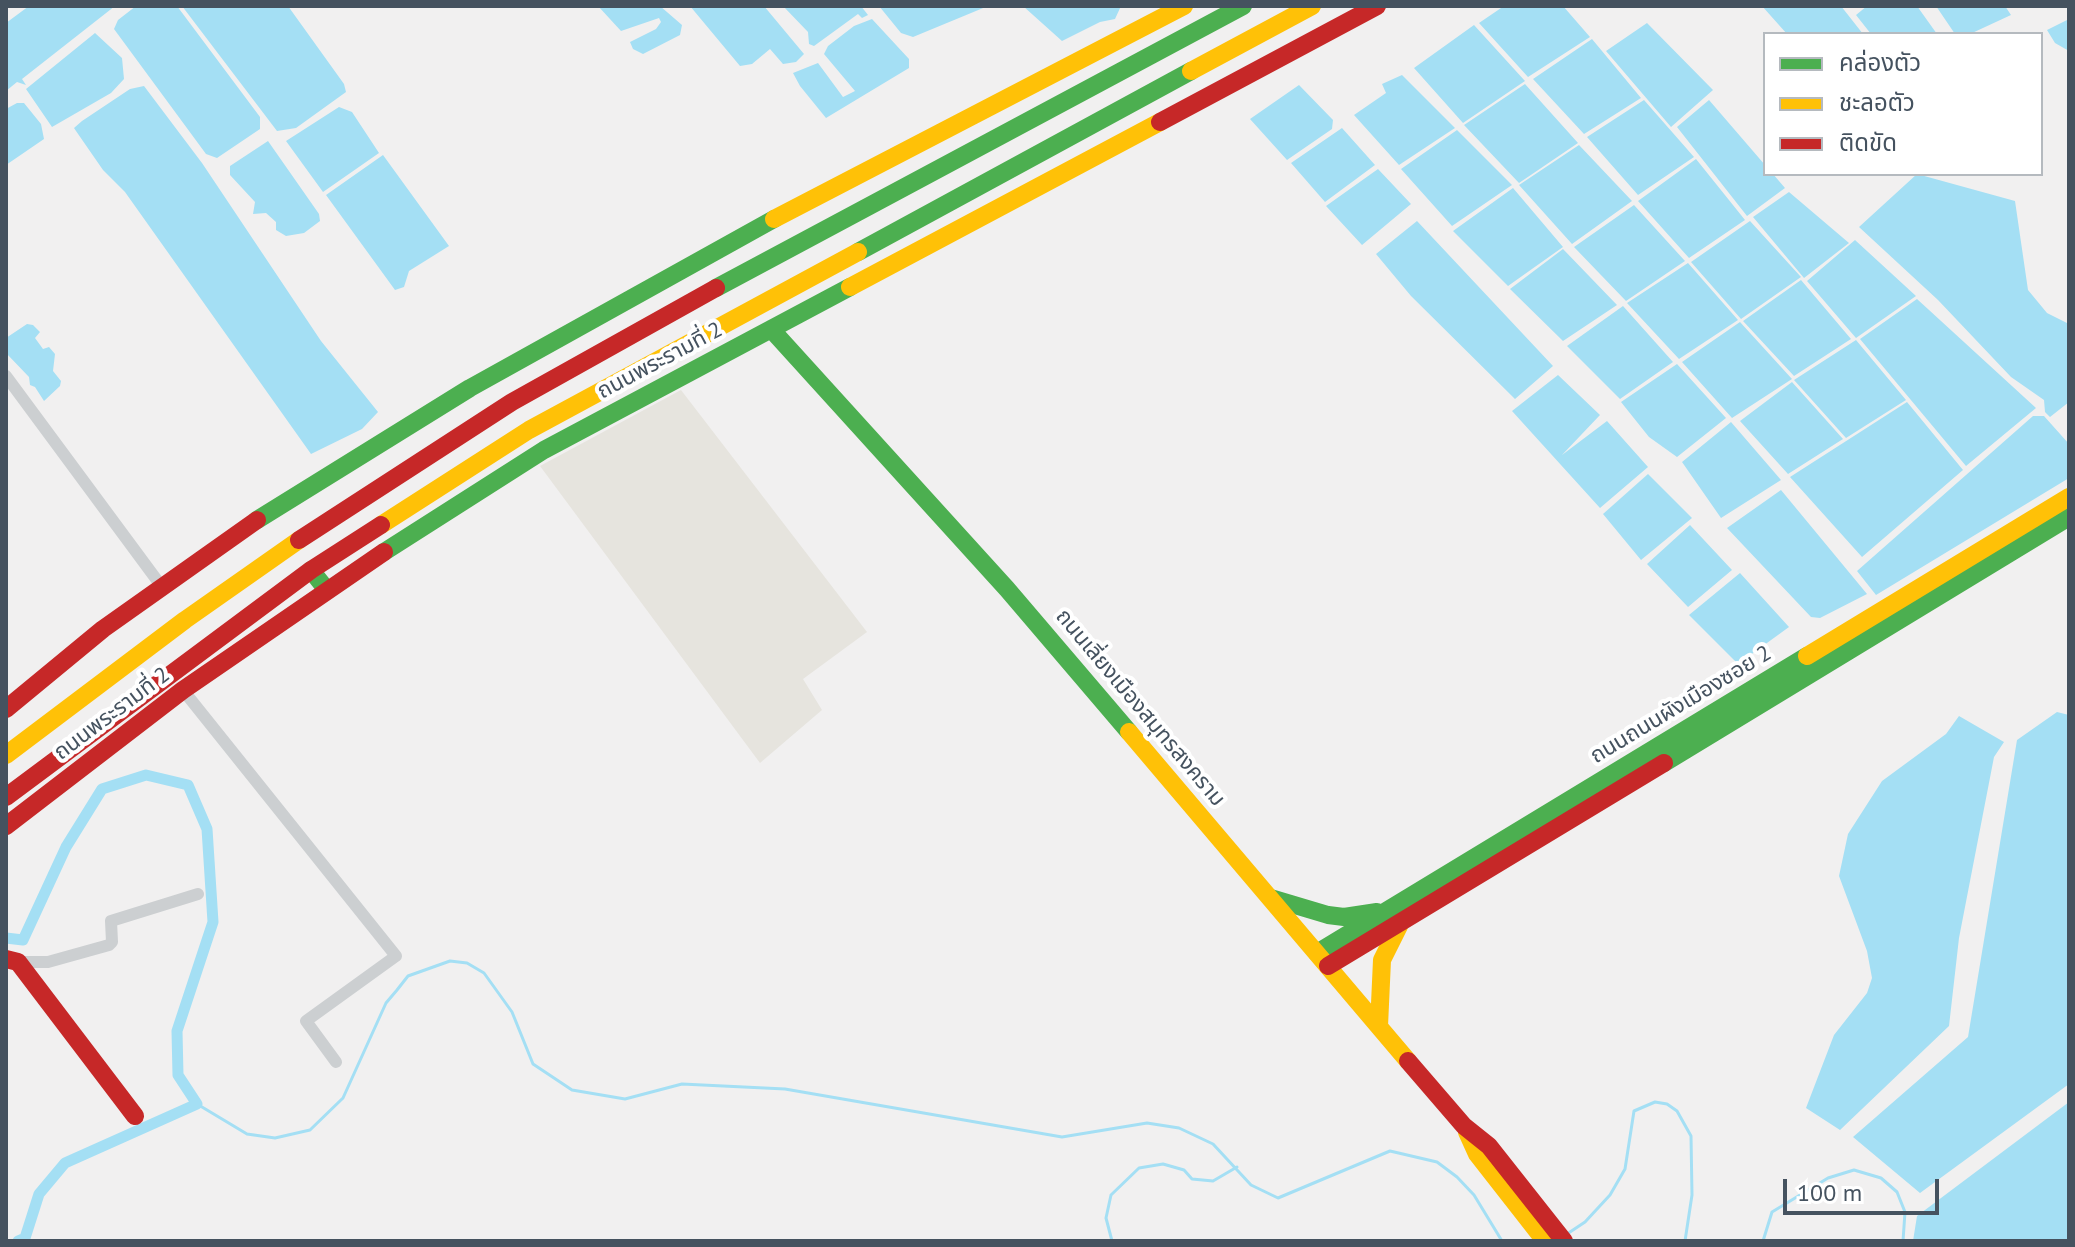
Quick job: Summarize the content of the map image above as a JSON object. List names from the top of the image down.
{
  "streets": {
    "main road": ["ถนนพระรามที่ 2", "ถนนถนนผังเมืองซอย 2", "ถนนเลี่ยงเมืองสมุทรสงคราม"]
  },
  "crossings": [
    ["ถนนพระรามที่ 2", "ถนนเลี่ยงเมืองสมุทรสงคราม"],
    ["ถนนถนนผังเมืองซอย 2", "ถนนเลี่ยงเมืองสมุทรสงคราม"]
  ],
  "legend": ["คล่องตัว", "ชะลอตัว", "ติดขัด"],
  "scale_bar": "100 m"
}
